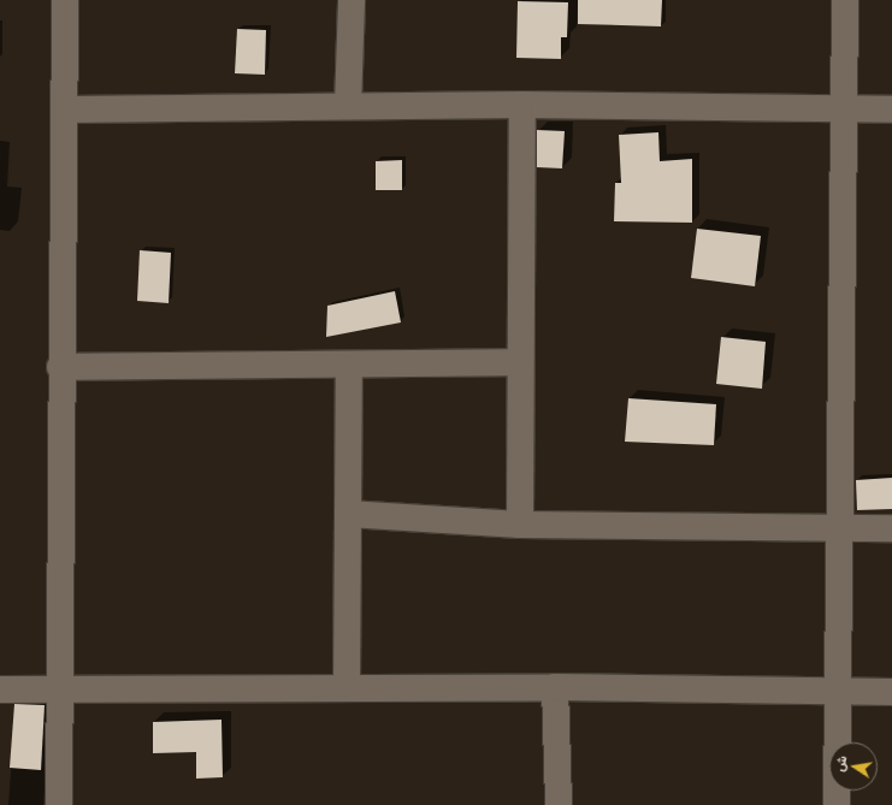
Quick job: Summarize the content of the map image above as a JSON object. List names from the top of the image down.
{
  "north": "left"
}
